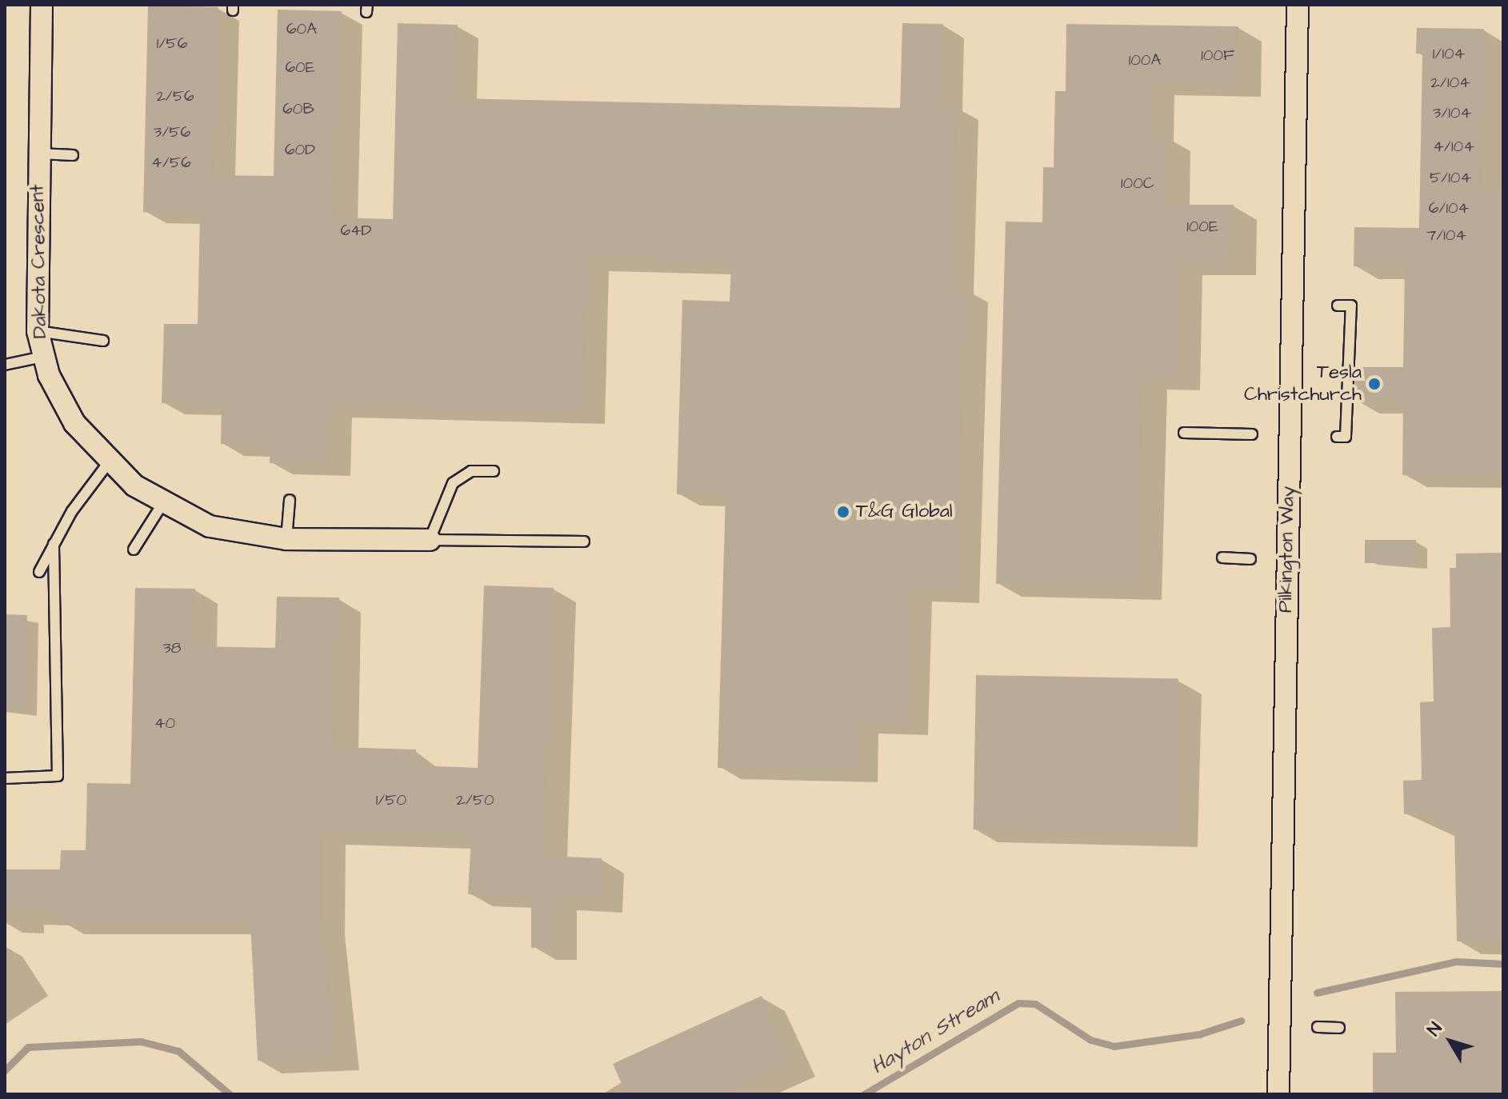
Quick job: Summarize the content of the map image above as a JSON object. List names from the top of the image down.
{
  "streets": {
    "street": ["Dakota Crescent", "Pilkington Way"]
  },
  "water": ["Hayton Stream"],
  "places": ["Tesla Christchurch", "T&G Global"],
  "house_numbers": [
    "60A",
    "1/56",
    "1/104",
    "100F",
    "100A",
    "60E",
    "2/104",
    "2/56",
    "60B",
    "3/104",
    "3/56",
    "4/104",
    "60D",
    "4/56",
    "5/104",
    "100C",
    "6/104",
    "100E",
    "64D",
    "7/104",
    "38",
    "40",
    "1/50",
    "2/50"
  ],
  "north": "top left"
}
